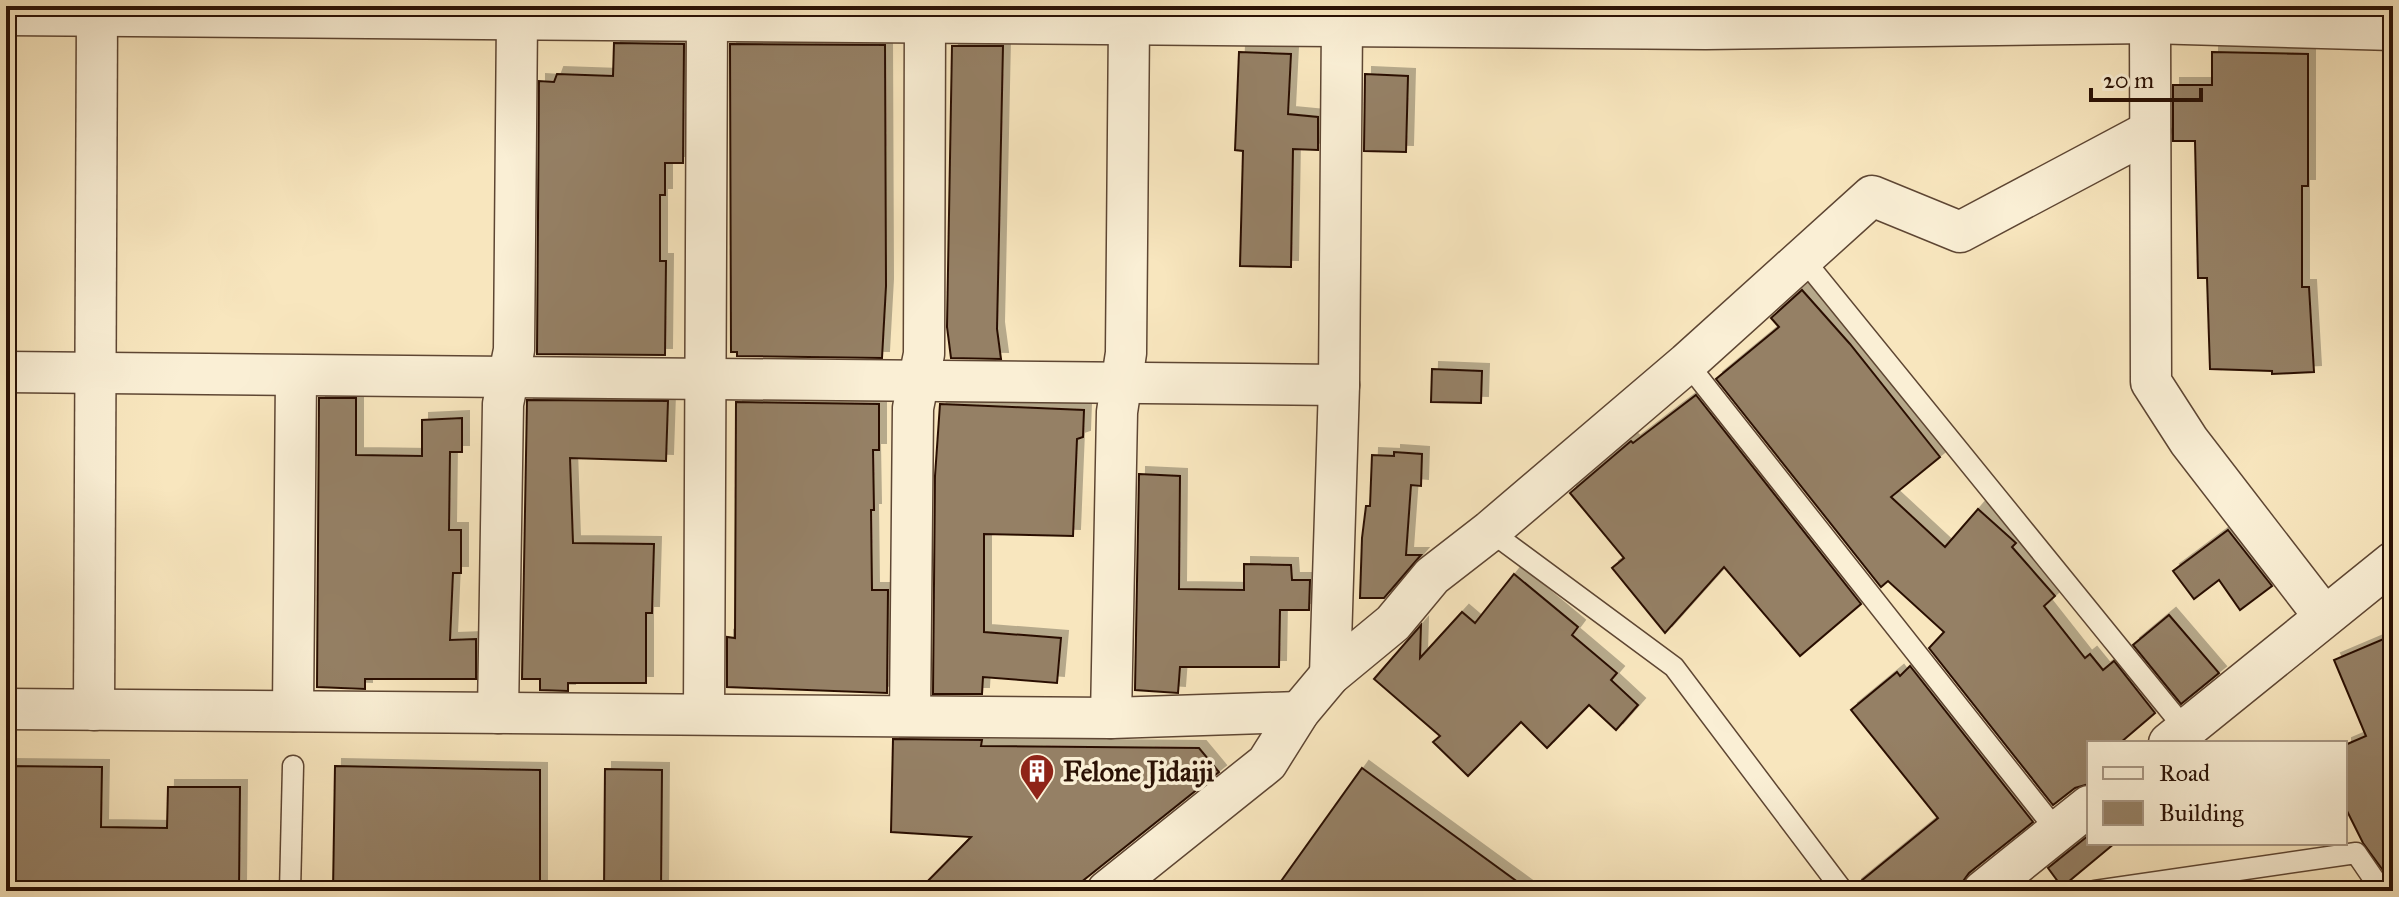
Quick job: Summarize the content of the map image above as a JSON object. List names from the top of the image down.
{
  "places": {
    "building": ["Felone Jidaiji"]
  },
  "legend": ["Road", "Building"],
  "scale_bar": "20 m"
}
